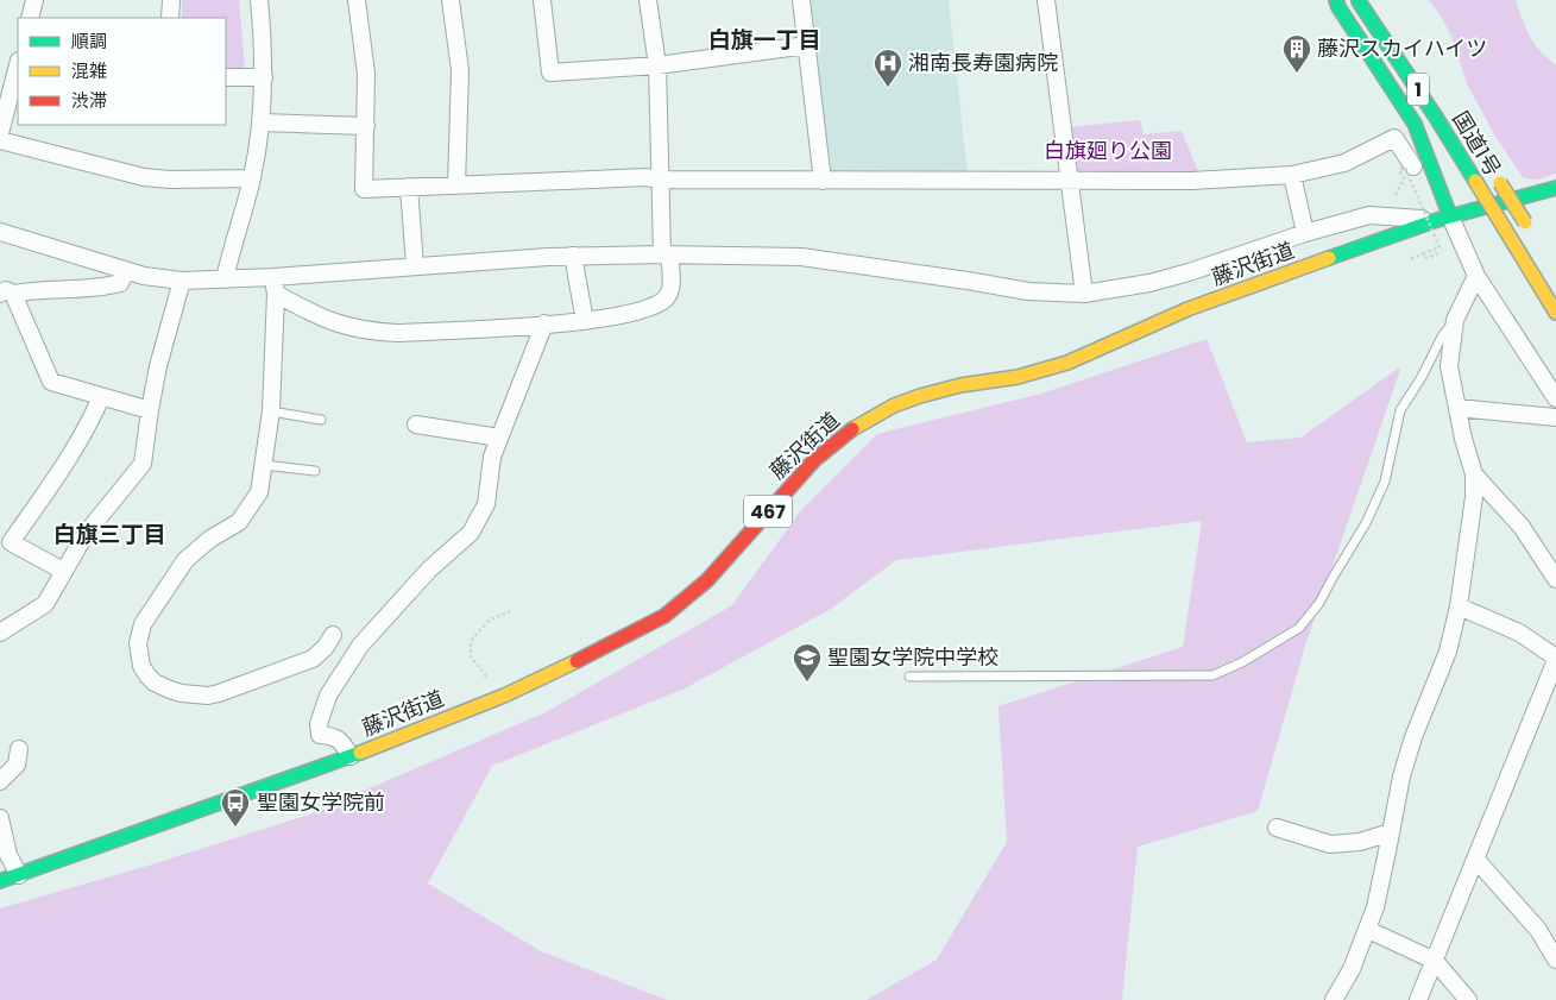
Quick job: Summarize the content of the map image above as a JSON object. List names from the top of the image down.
{
  "streets": {
    "highway": [
      "1",
      "国道1号",
      "藤沢街道",
      "467"
    ]
  },
  "districts": ["白旗一丁目", "白旗三丁目"],
  "parks": ["白旗廻り公園"],
  "places": {
    "building": ["藤沢スカイハイツ"],
    "hospital": ["湘南長寿園病院"],
    "school or university": ["聖園女学院中学校"],
    "bus stop": ["聖園女学院前"]
  },
  "legend": ["順調", "混雑", "渋滞"]
}
